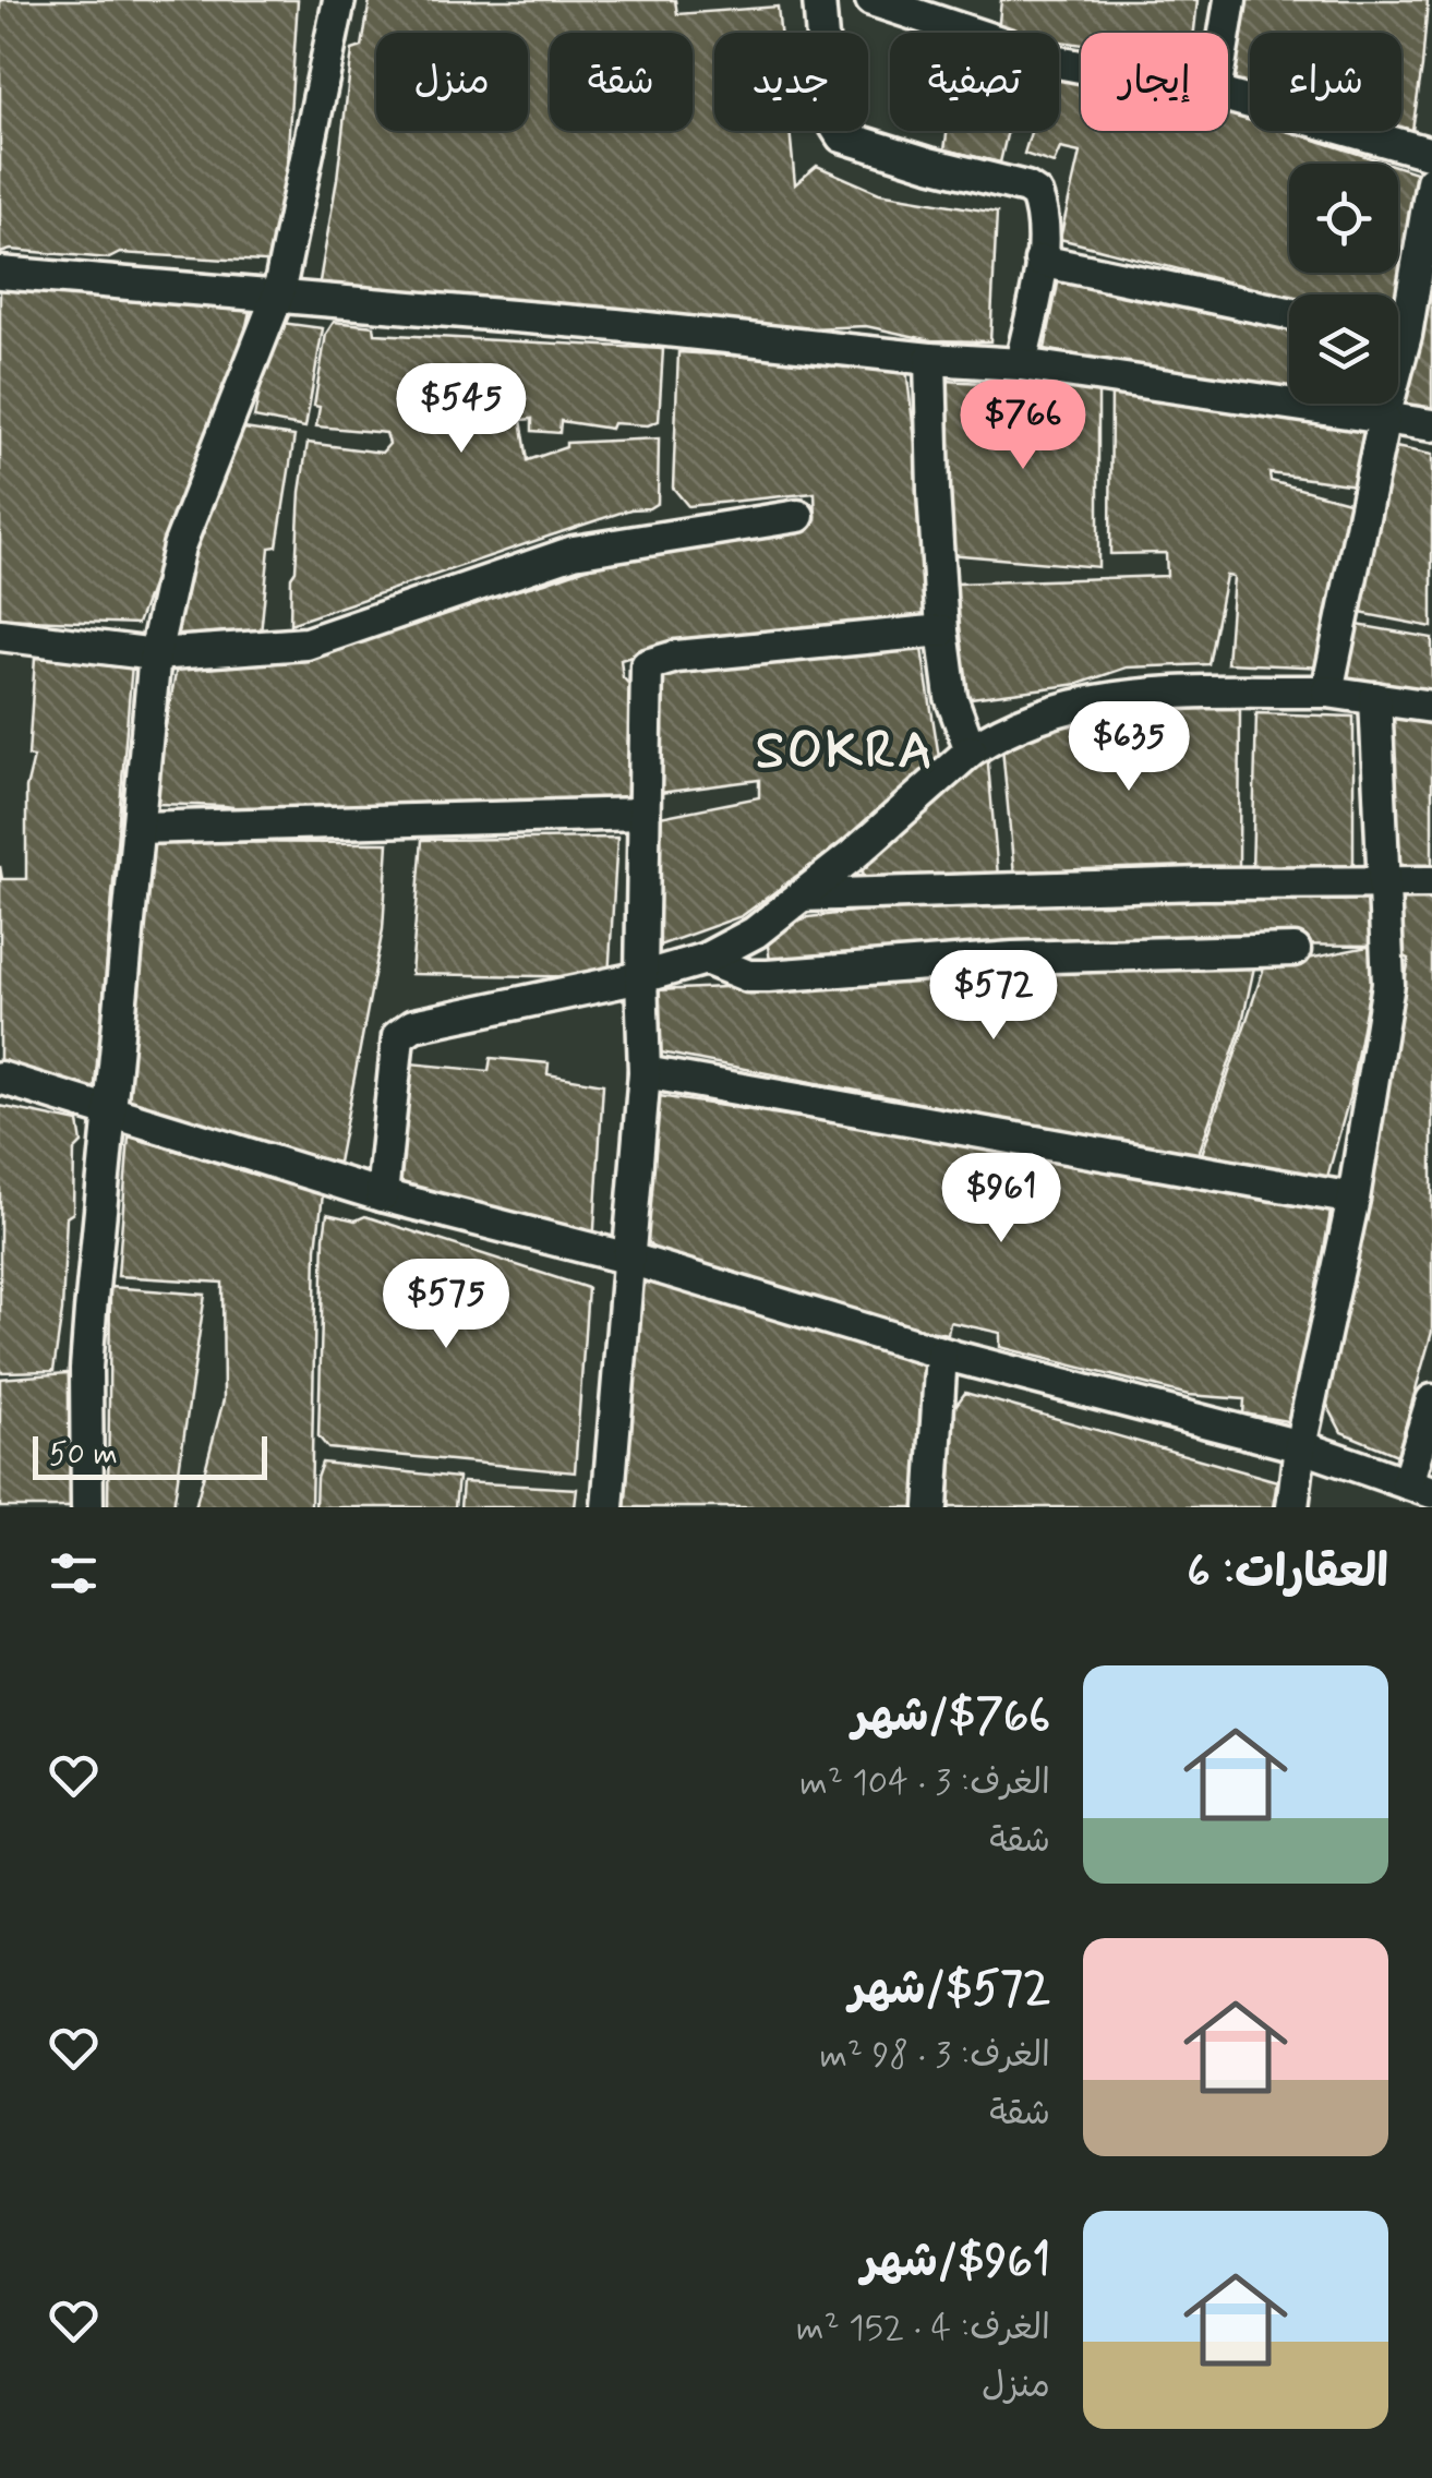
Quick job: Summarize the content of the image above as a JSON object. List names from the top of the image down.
{
  "districts": ["SOKRA"],
  "scale_bar": "50 m",
  "page": {
    "chip": [
      "شراء",
      "إيجار",
      "تصفية",
      "جديد",
      "شقة",
      "منزل"
    ],
    "price": [
      "$545",
      "$766",
      "$635",
      "$572",
      "$961",
      "$575"
    ],
    "scale": "50 m",
    "heading": "العقارات: 6",
    "list": [
      {
        "name": "$766/شهر",
        "note": "الغرف: 3 · 104 m² · شقة"
      },
      {
        "name": "$572/شهر",
        "note": "الغرف: 3 · 98 m² · شقة"
      },
      {
        "name": "$961/شهر",
        "note": "الغرف: 4 · 152 m² · منزل"
      }
    ]
  }
}
